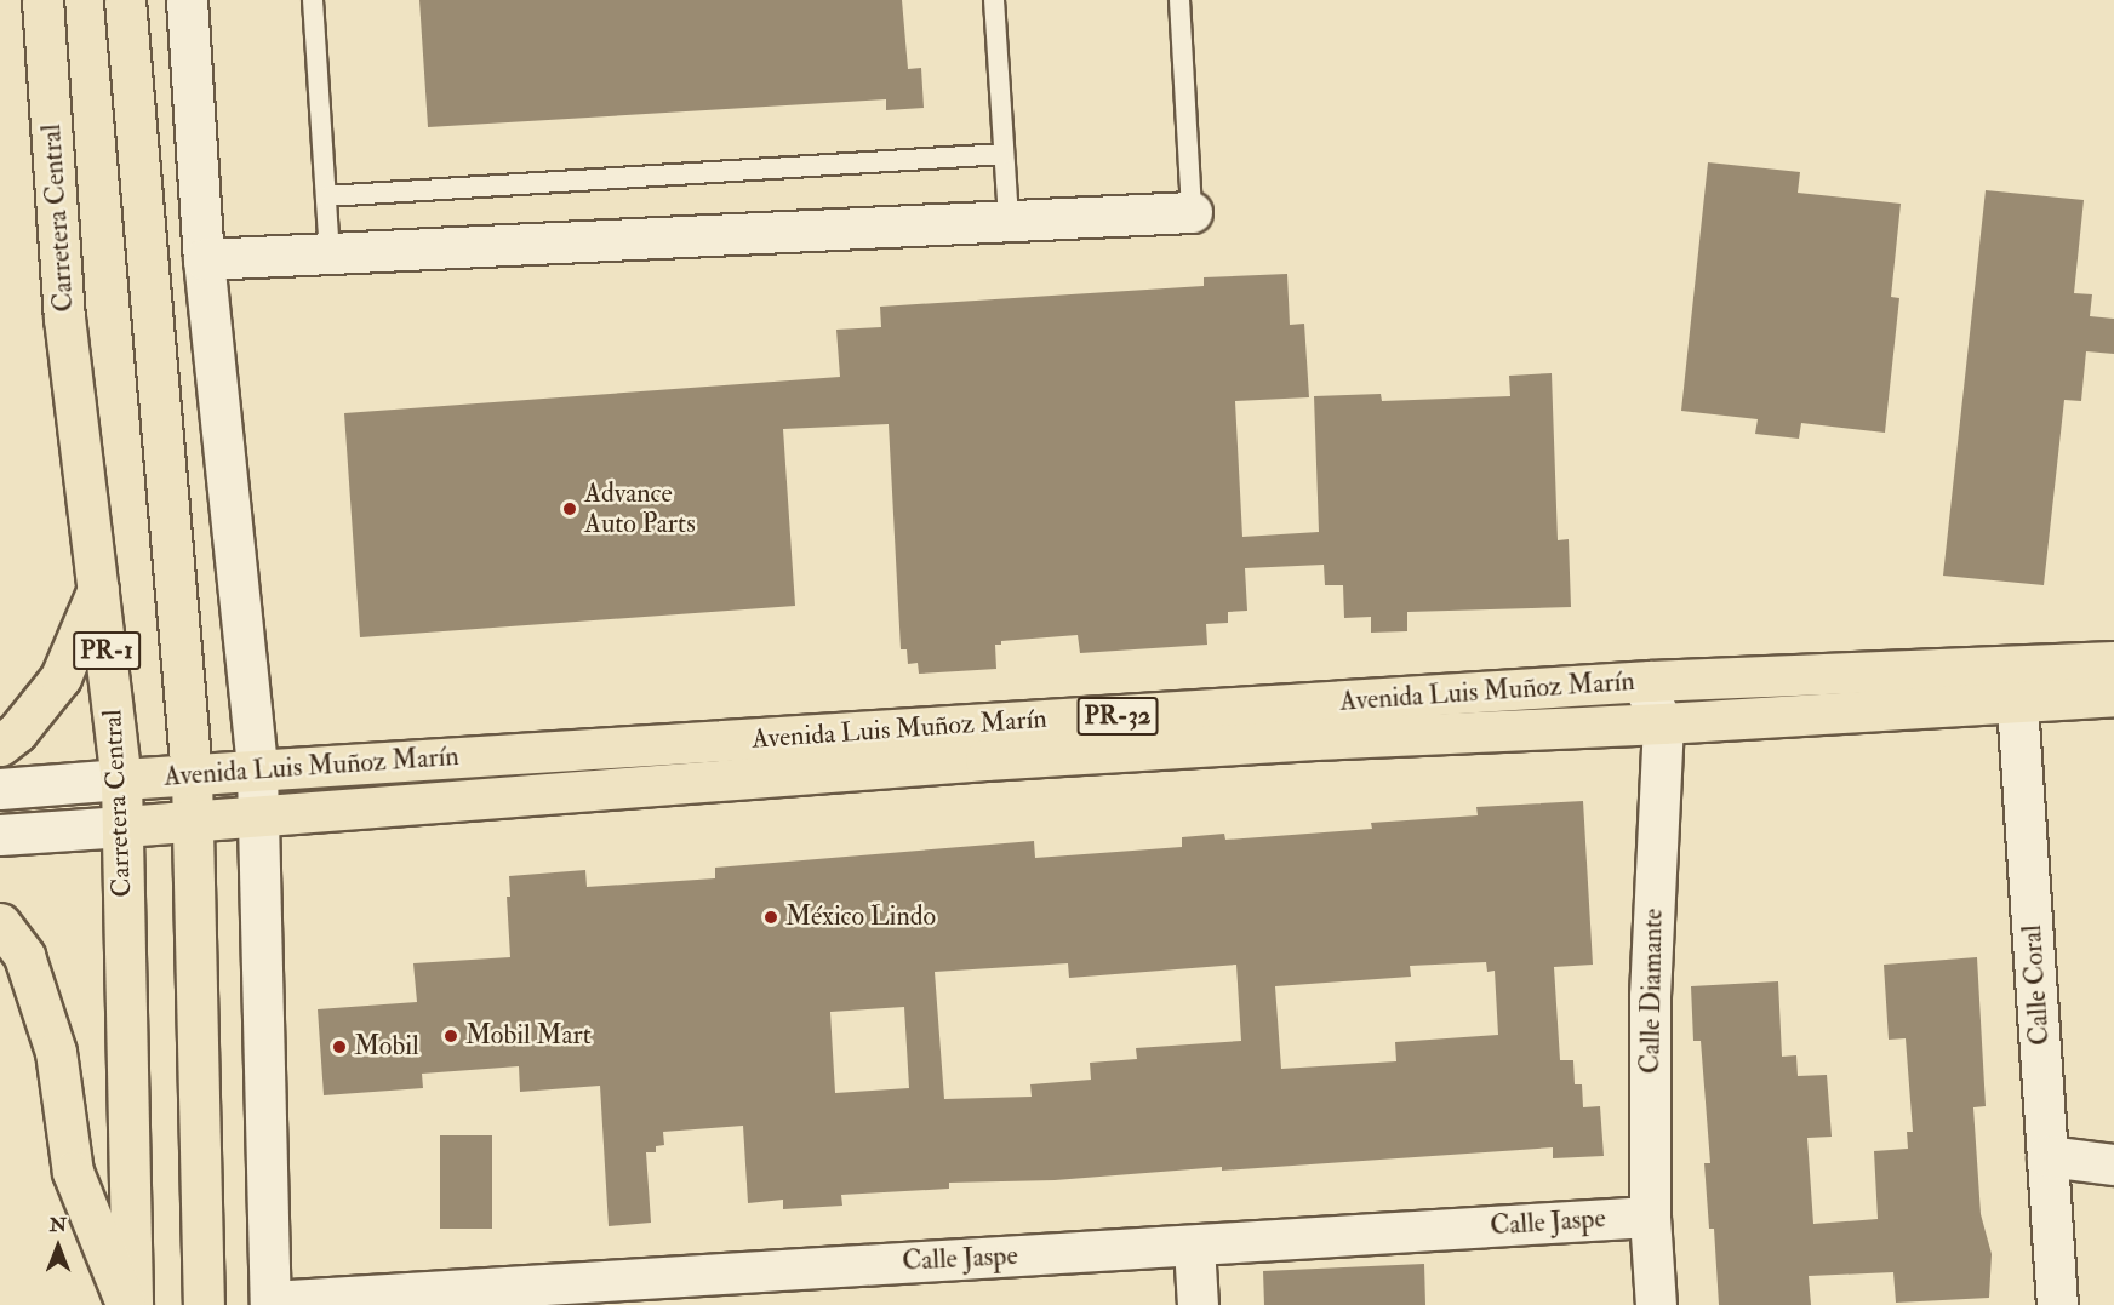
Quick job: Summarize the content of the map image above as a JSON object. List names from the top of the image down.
{
  "streets": {
    "main road": [
      "Carretera Central",
      "PR-1",
      "Avenida Luis Muñoz Marín",
      "PR-32"
    ],
    "street": ["Calle Coral", "Calle Diamante", "Calle Jaspe"]
  },
  "crossings": [
    ["Carretera Central", "Avenida Luis Muñoz Marín"],
    ["PR-1", "Avenida Luis Muñoz Marín"],
    ["Avenida Luis Muñoz Marín", "Calle Coral"],
    ["Avenida Luis Muñoz Marín", "Calle Diamante"],
    ["Calle Diamante", "Calle Jaspe"]
  ],
  "places": [
    "Advance Auto Parts",
    "México Lindo",
    "Mobil Mart",
    "Mobil"
  ],
  "north": "top"
}
